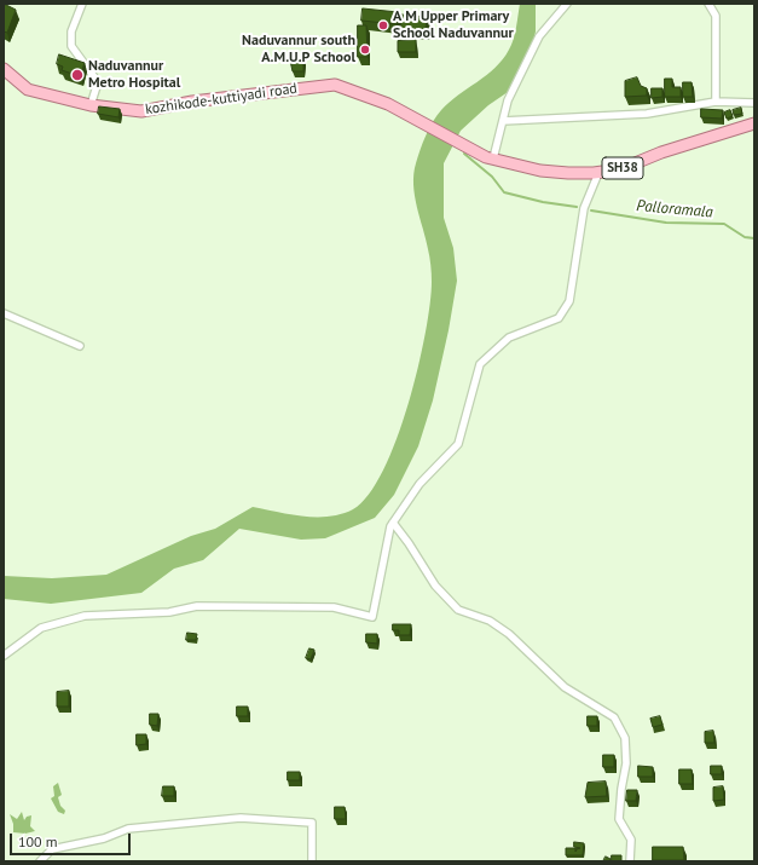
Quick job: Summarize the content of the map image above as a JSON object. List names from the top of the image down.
{
  "streets": {
    "main road": ["kozhikode-kuttiyadi road", "SH38"]
  },
  "crossings": [
    ["kozhikode-kuttiyadi road", "SH38"]
  ],
  "water": ["Palloramala"],
  "places": ["A M Upper Primary School Naduvannur", "Naduvannur south A.M.U.P School", "Naduvannur Metro Hospital"],
  "scale_bar": "100 m"
}
